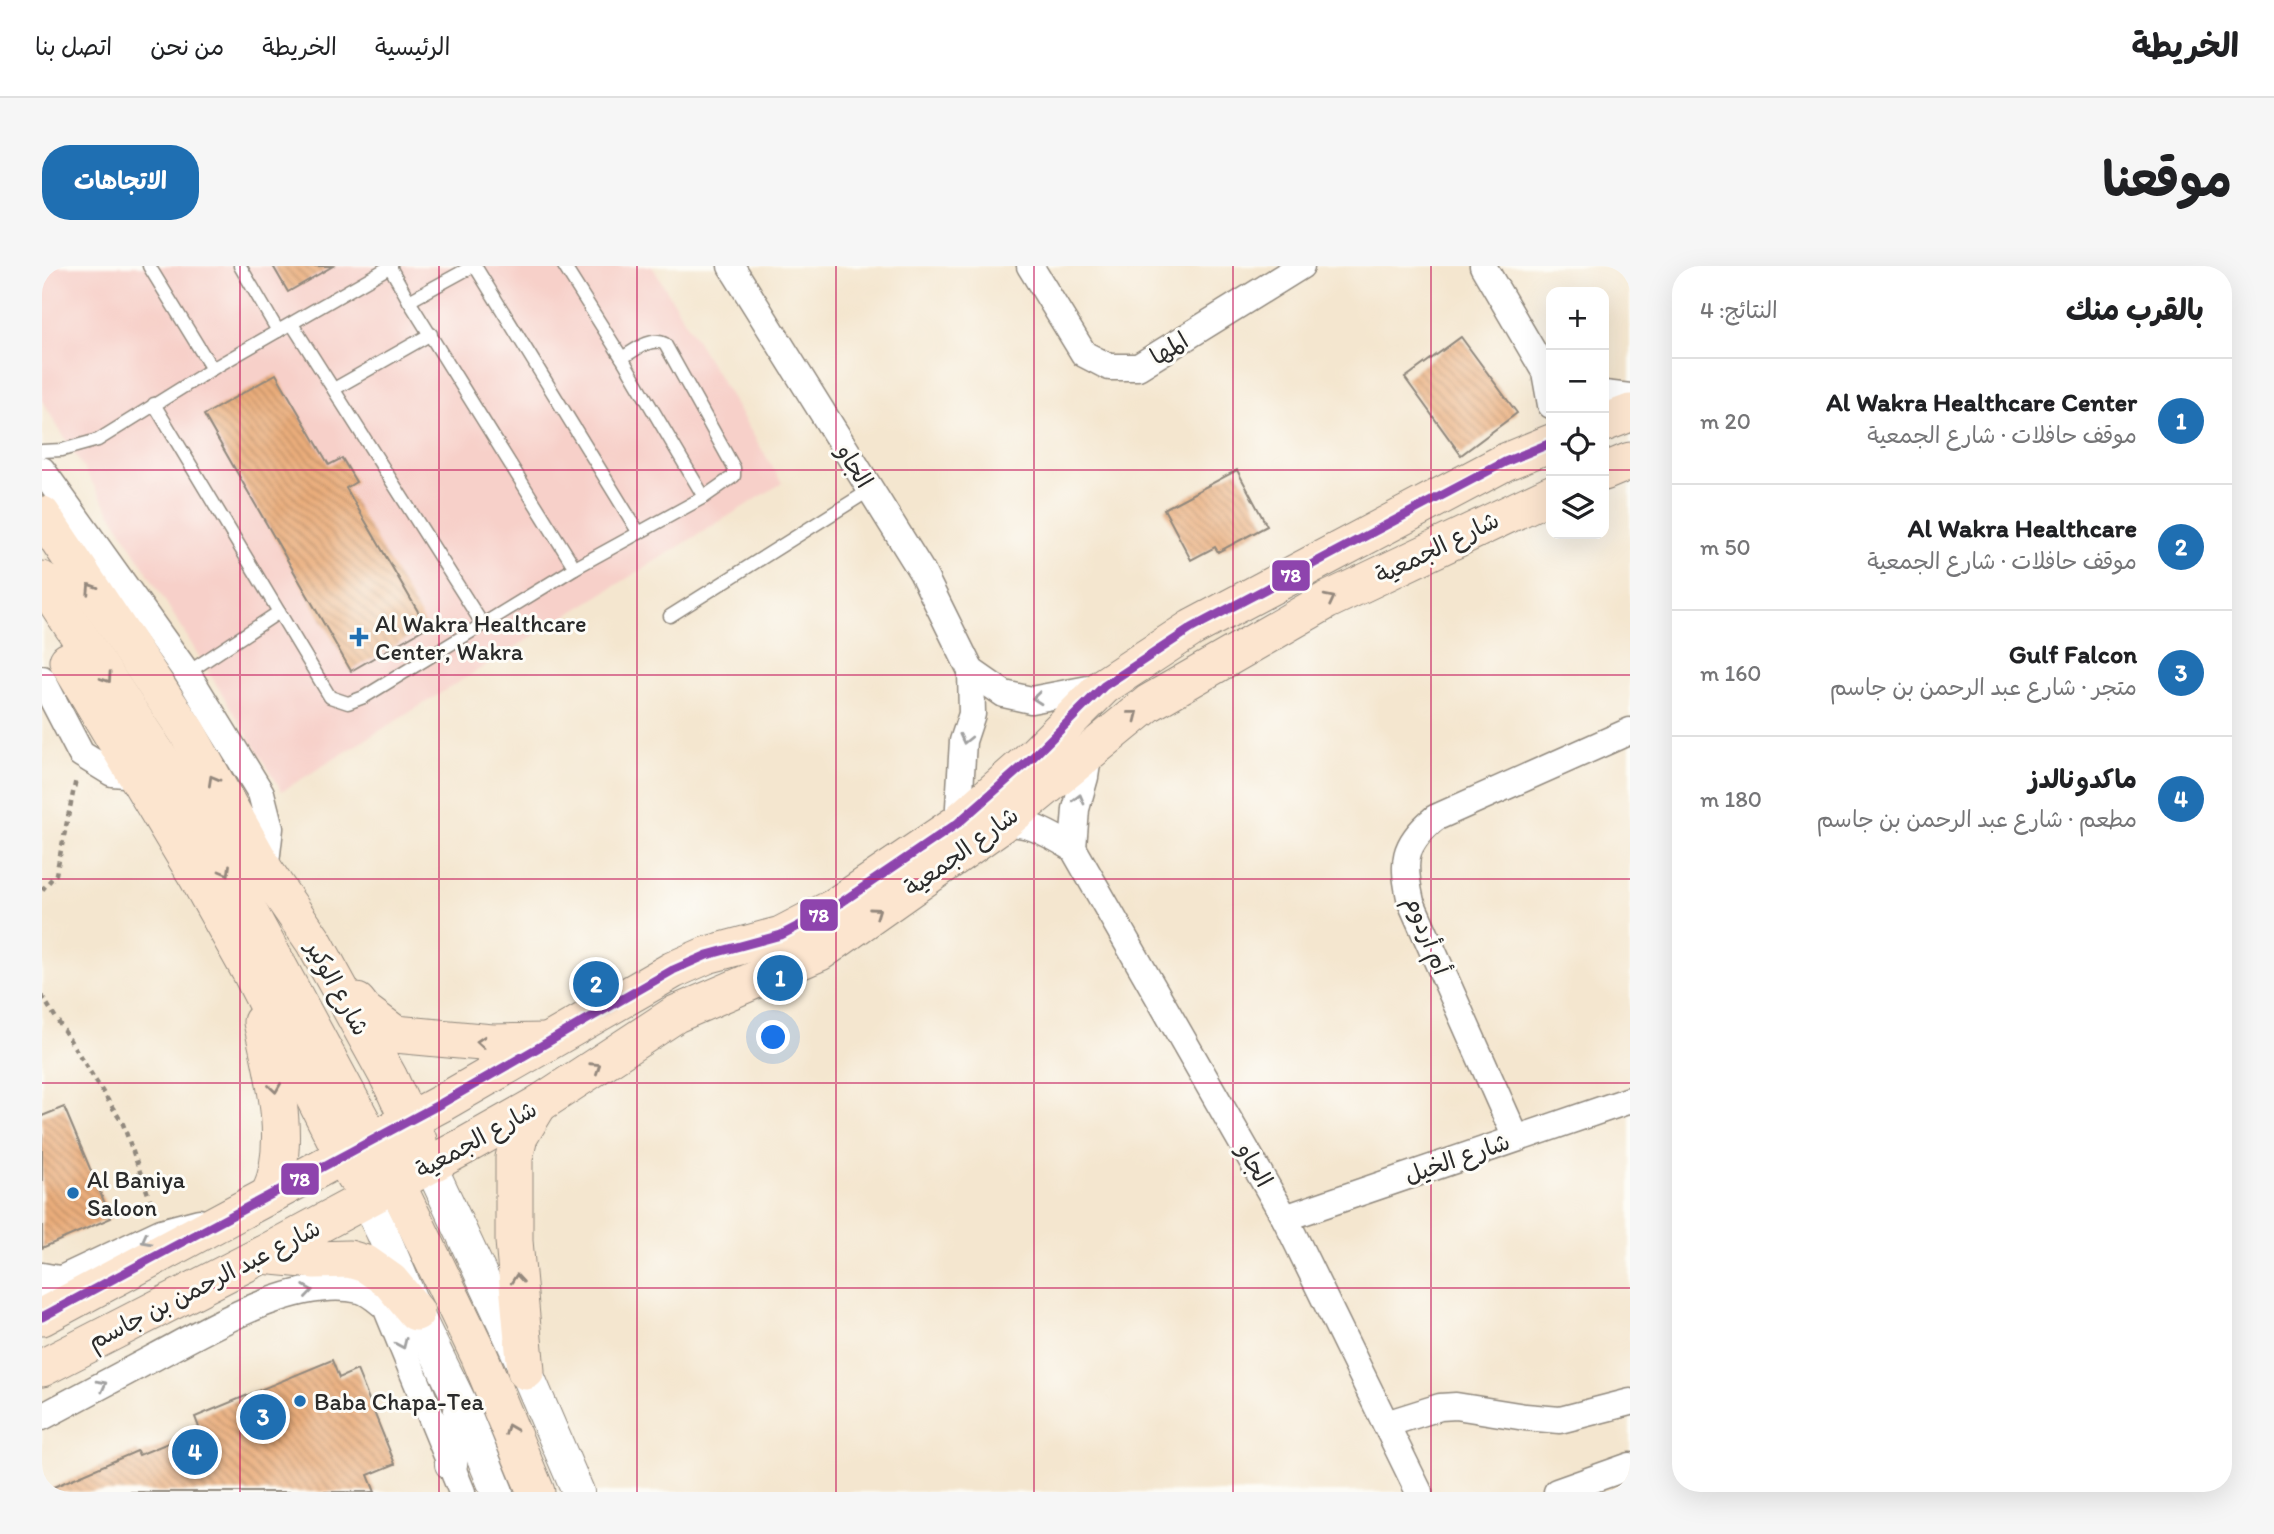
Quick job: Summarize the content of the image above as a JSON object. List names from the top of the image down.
{
  "streets": {
    "main road": ["شارع الجمعية", "شارع الوكير", "شارع عبد الرحمن بن جاسم"],
    "street": [
      "المها",
      "الجاو",
      "أم أردوم",
      "شارع الخيل"
    ]
  },
  "crossings": [
    ["الجاو", "شارع الجمعية"],
    ["الجاو", "شارع الخيل"],
    ["شارع الجمعية", "شارع الوكير"],
    ["شارع الجمعية", "شارع عبد الرحمن بن جاسم"],
    ["أم أردوم", "شارع الخيل"],
    ["شارع الوكير", "شارع عبد الرحمن بن جاسم"]
  ],
  "places": {
    "health": ["Al Wakra Healthcare Center, Wakra"],
    "other": ["Al Baniya Saloon", "Baba Chapa-Tea"]
  },
  "lines": ["transit line 78"],
  "page": {
    "header": "الخريطة",
    "nav": [
      "الرئيسية",
      "الخريطة",
      "من نحن",
      "اتصل بنا"
    ],
    "title": "موقعنا",
    "buttons": "الاتجاهات",
    "heading": ["بالقرب منك", "النتائج: 4"],
    "map_buttons": ["+", "−"],
    "list": [
      {
        "mark": "1",
        "name": "Al Wakra Healthcare Center",
        "note": "موقف حافلات · شارع الجمعية",
        "value": "20 m"
      },
      {
        "mark": "2",
        "name": "Al Wakra Healthcare",
        "note": "موقف حافلات · شارع الجمعية",
        "value": "50 m"
      },
      {
        "mark": "3",
        "name": "Gulf Falcon",
        "note": "متجر · شارع عبد الرحمن بن جاسم",
        "value": "160 m"
      },
      {
        "mark": "4",
        "name": "ماكدونالدز",
        "note": "مطعم · شارع عبد الرحمن بن جاسم",
        "value": "180 m"
      }
    ],
    "pins": [
      "1",
      "2",
      "3",
      "4"
    ]
  }
}
